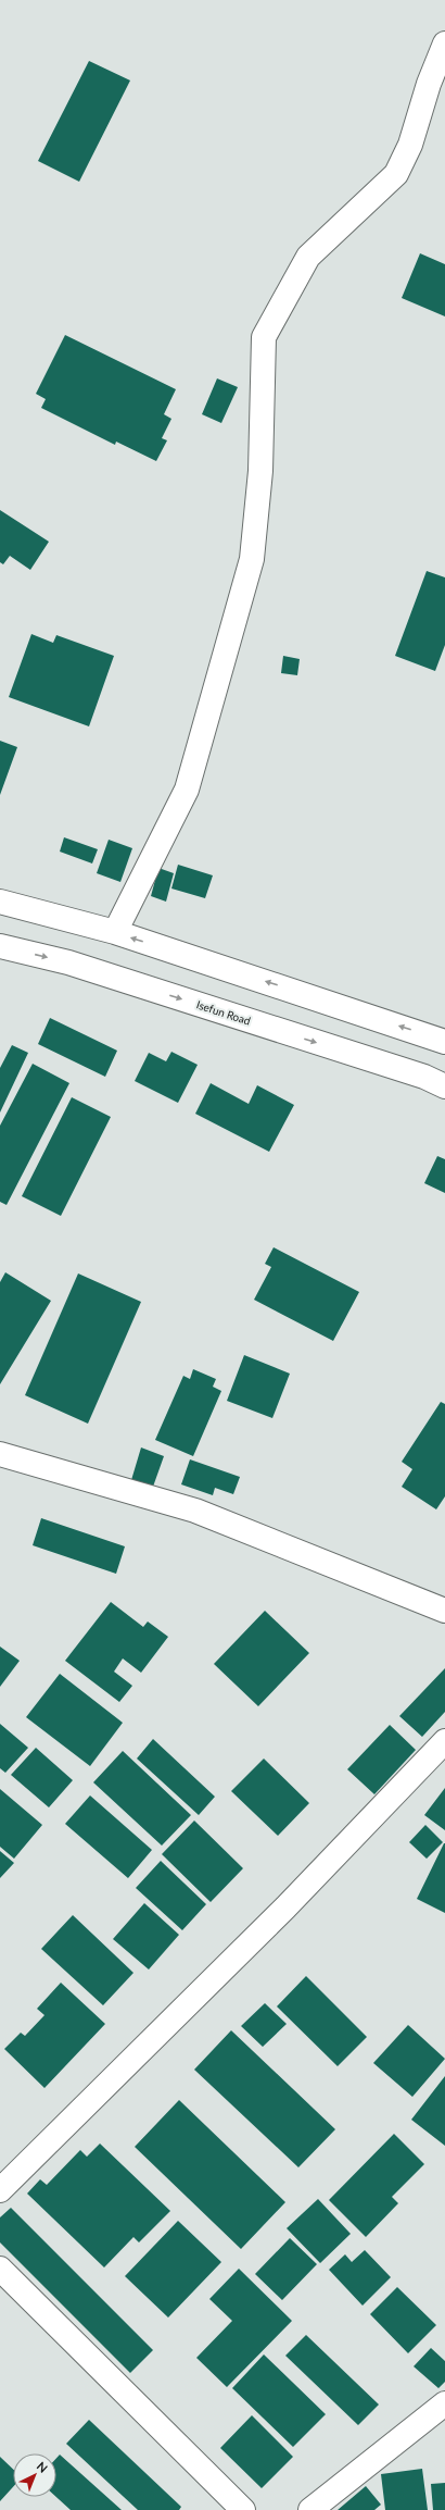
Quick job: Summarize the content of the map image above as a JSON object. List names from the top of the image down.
{
  "streets": {
    "street": ["Isefun Road"]
  },
  "north": "top right"
}
